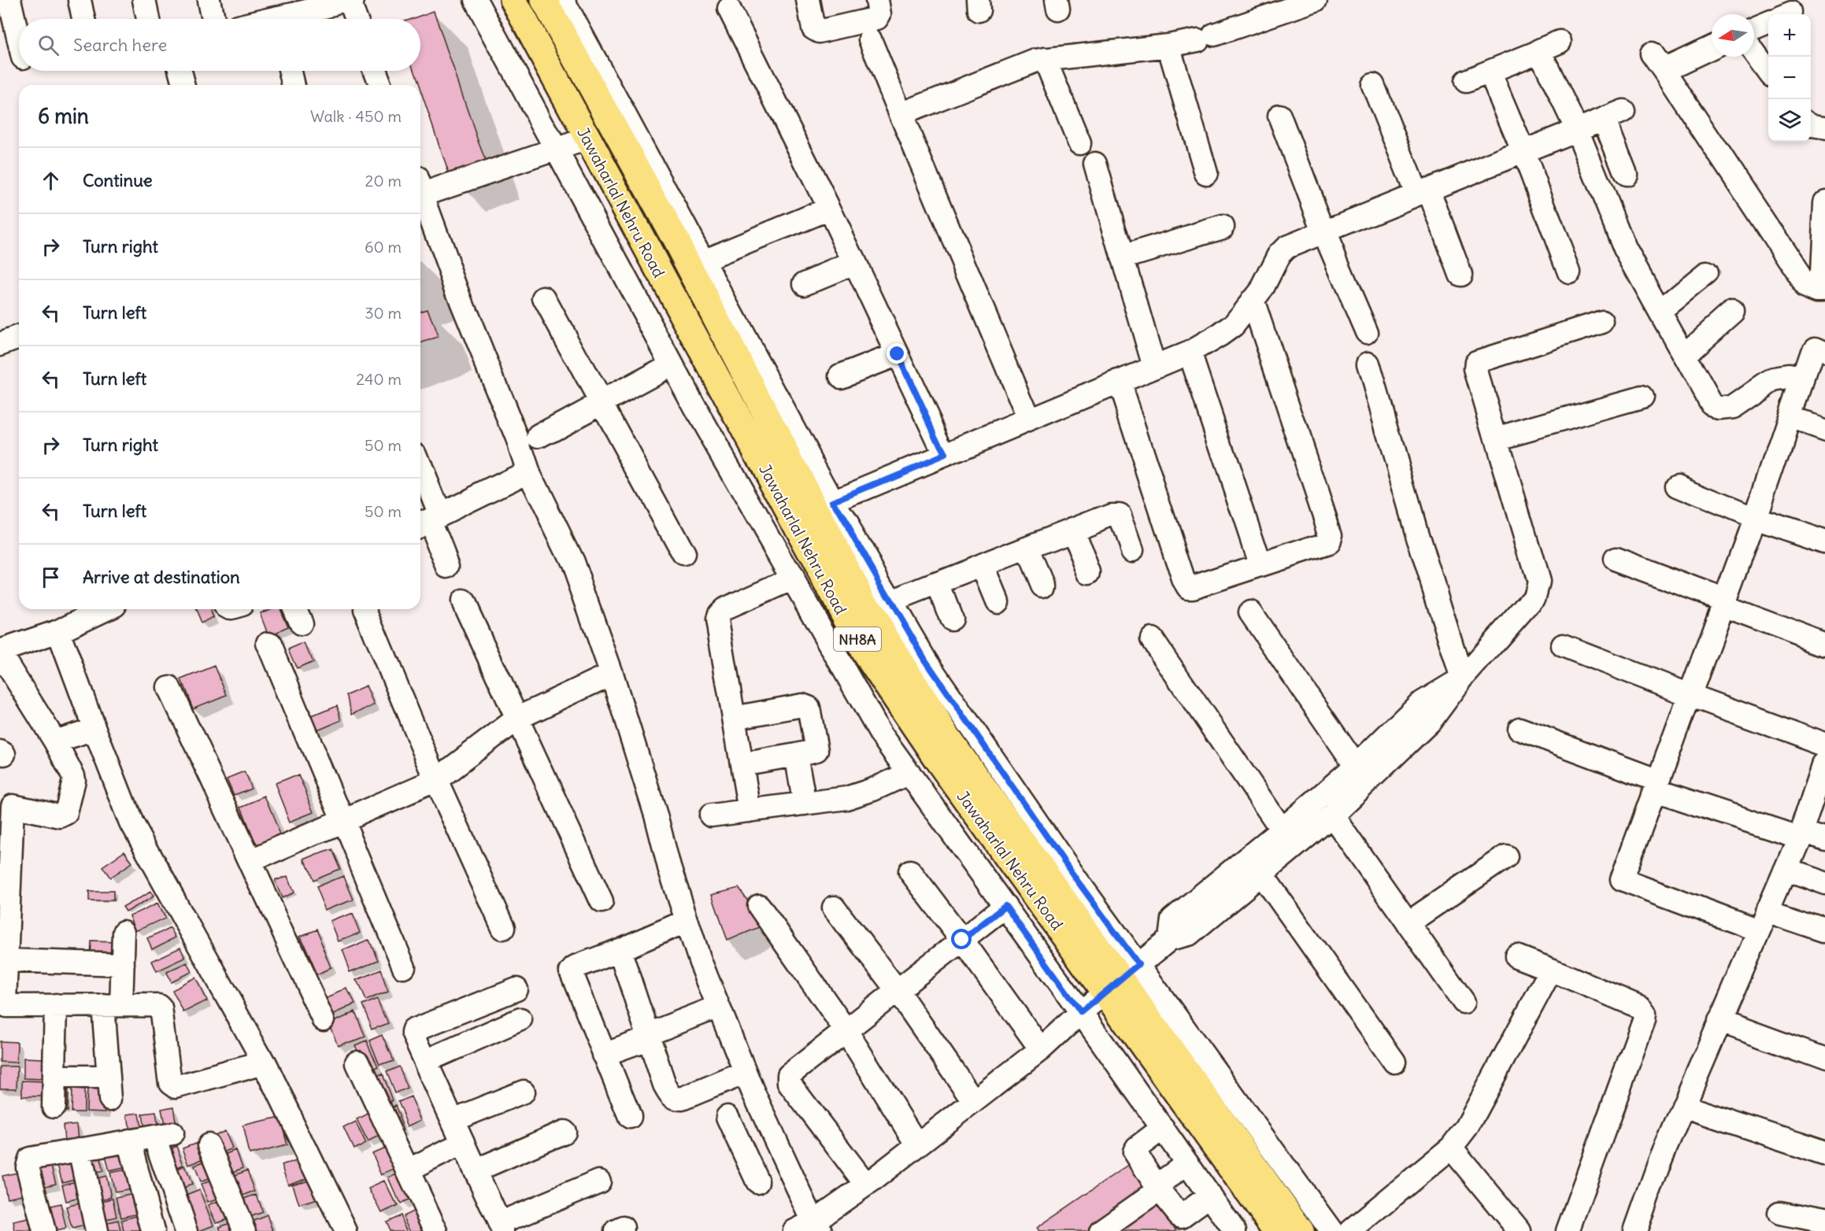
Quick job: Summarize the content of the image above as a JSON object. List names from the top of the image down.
{
  "streets": {
    "main road": ["Jawaharlal Nehru Road", "NH8A"]
  },
  "north": "left",
  "page": {
    "map_buttons": ["+", "−"],
    "search": "Search here",
    "heading": ["6 min", "Walk · 450 m"],
    "list": [
      ["Continue", "20 m"],
      ["Turn right", "60 m"],
      ["Turn left", "30 m"],
      ["Turn left", "240 m"],
      ["Turn right", "50 m"],
      ["Turn left", "50 m"],
      "Arrive at destination"
    ]
  }
}
